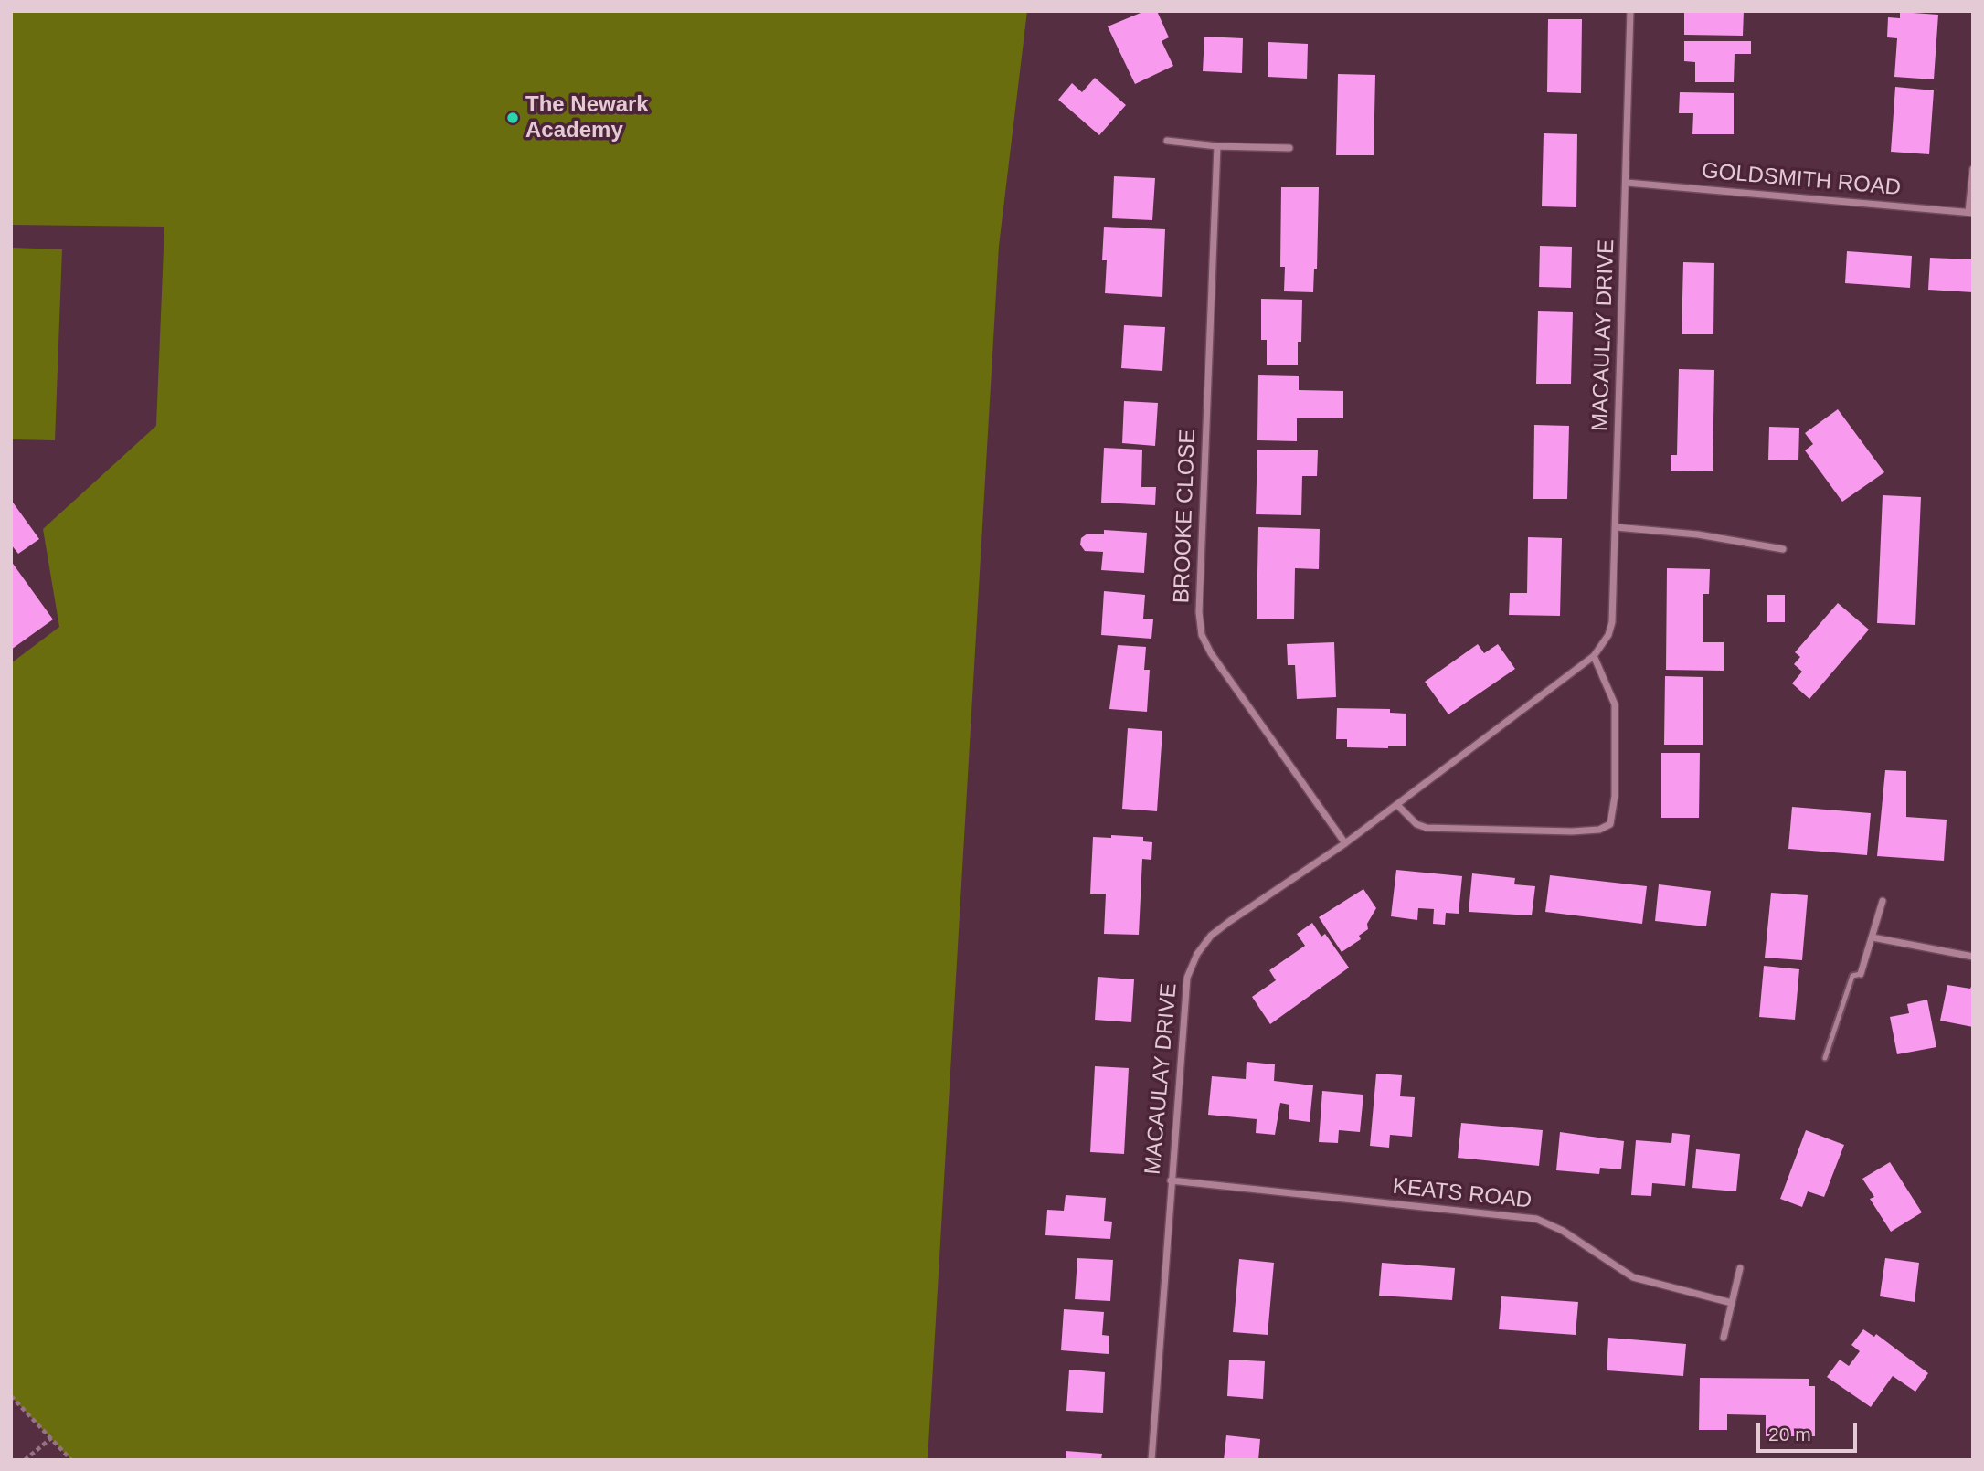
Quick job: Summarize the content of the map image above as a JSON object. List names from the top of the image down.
{
  "streets": {
    "street": [
      "GOLDSMITH ROAD",
      "MACAULAY DRIVE",
      "BROOKE CLOSE",
      "KEATS ROAD"
    ]
  },
  "crossings": [
    ["GOLDSMITH ROAD", "MACAULAY DRIVE"],
    ["MACAULAY DRIVE", "BROOKE CLOSE"],
    ["MACAULAY DRIVE", "KEATS ROAD"]
  ],
  "places": ["The Newark Academy"],
  "scale_bar": "20 m"
}
